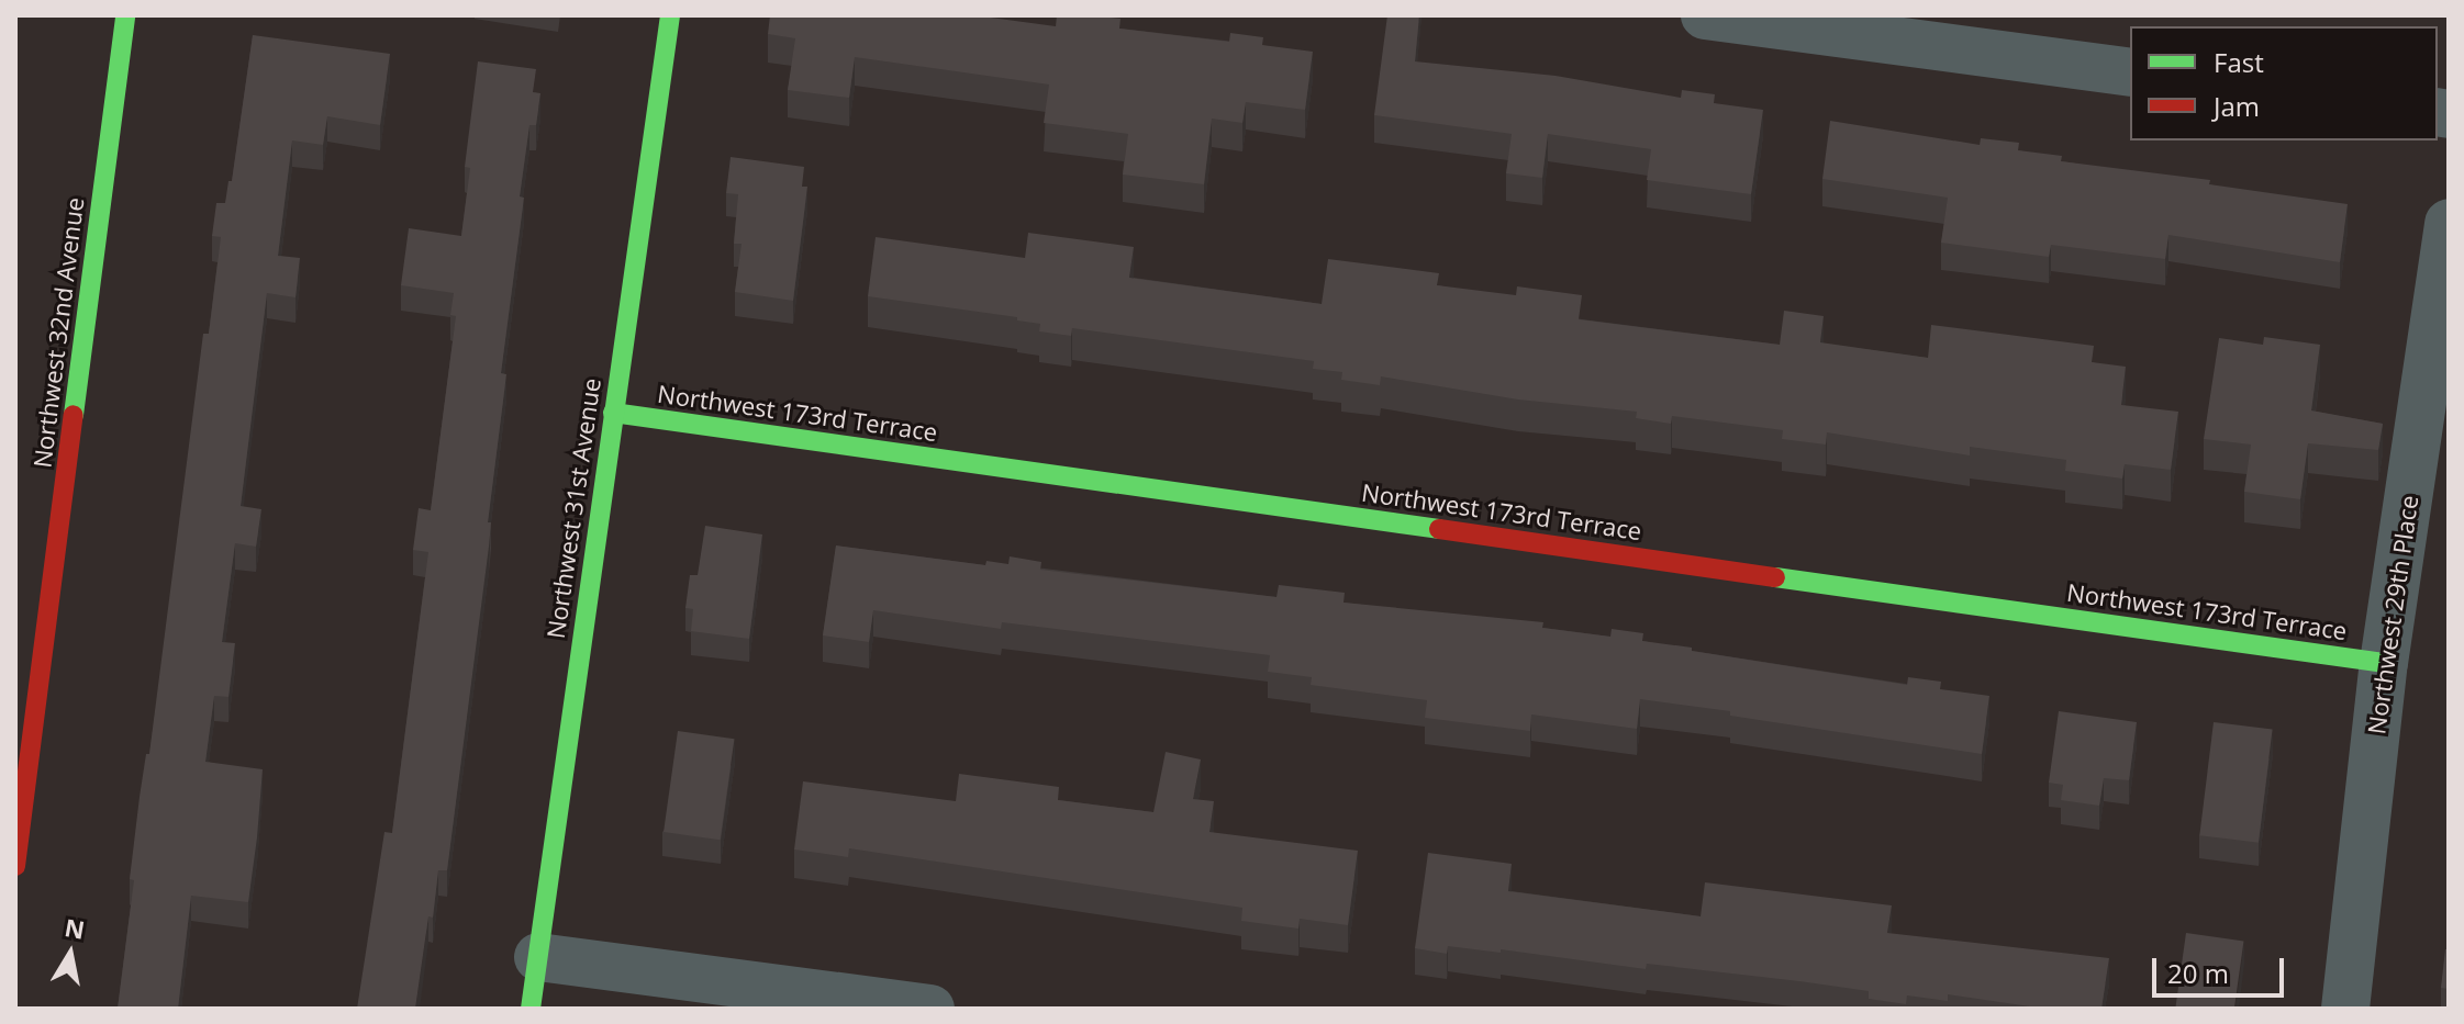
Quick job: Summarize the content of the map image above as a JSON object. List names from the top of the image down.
{
  "streets": {
    "street": [
      "Northwest 32nd Avenue",
      "Northwest 173rd Terrace",
      "Northwest 31st Avenue",
      "Northwest 29th Place"
    ]
  },
  "crossings": [
    ["Northwest 173rd Terrace", "Northwest 31st Avenue"],
    ["Northwest 173rd Terrace", "Northwest 29th Place"]
  ],
  "legend": ["Fast", "Jam"],
  "scale_bar": "20 m",
  "north": "top"
}
